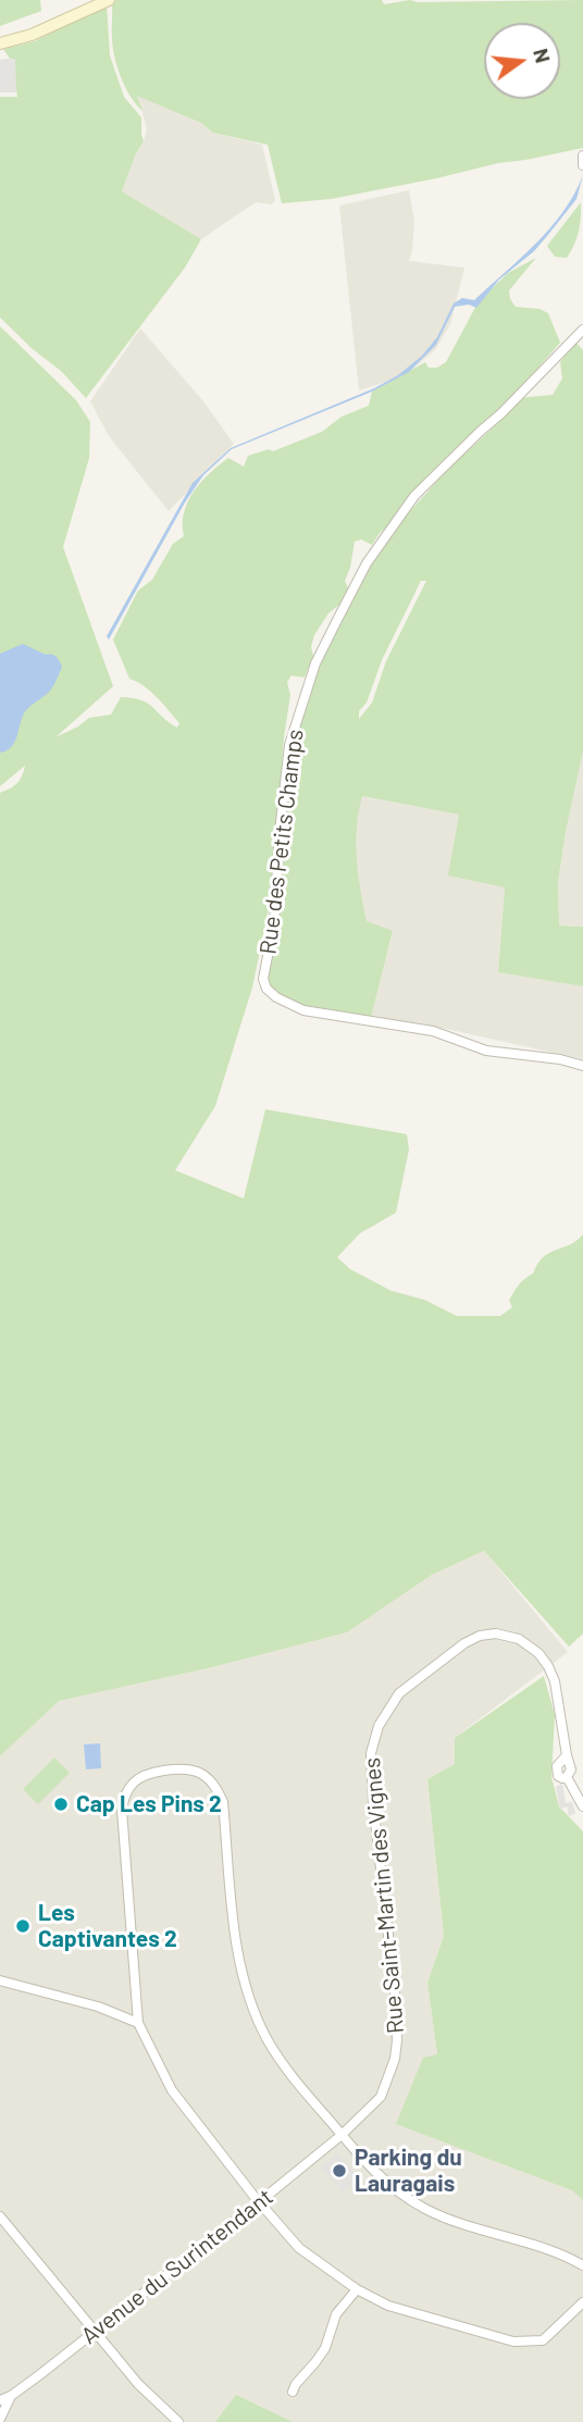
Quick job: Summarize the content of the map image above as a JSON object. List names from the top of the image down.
{
  "streets": {
    "street": ["Rue des Petits Champs", "Rue Saint-Martin des Vignes", "Avenue du Surintendant"]
  },
  "crossings": [
    ["Rue Saint-Martin des Vignes", "Avenue du Surintendant"]
  ],
  "places": ["Cap Les Pins 2", "Les Captivantes 2", "Parking du Lauragais"],
  "north": "right"
}
